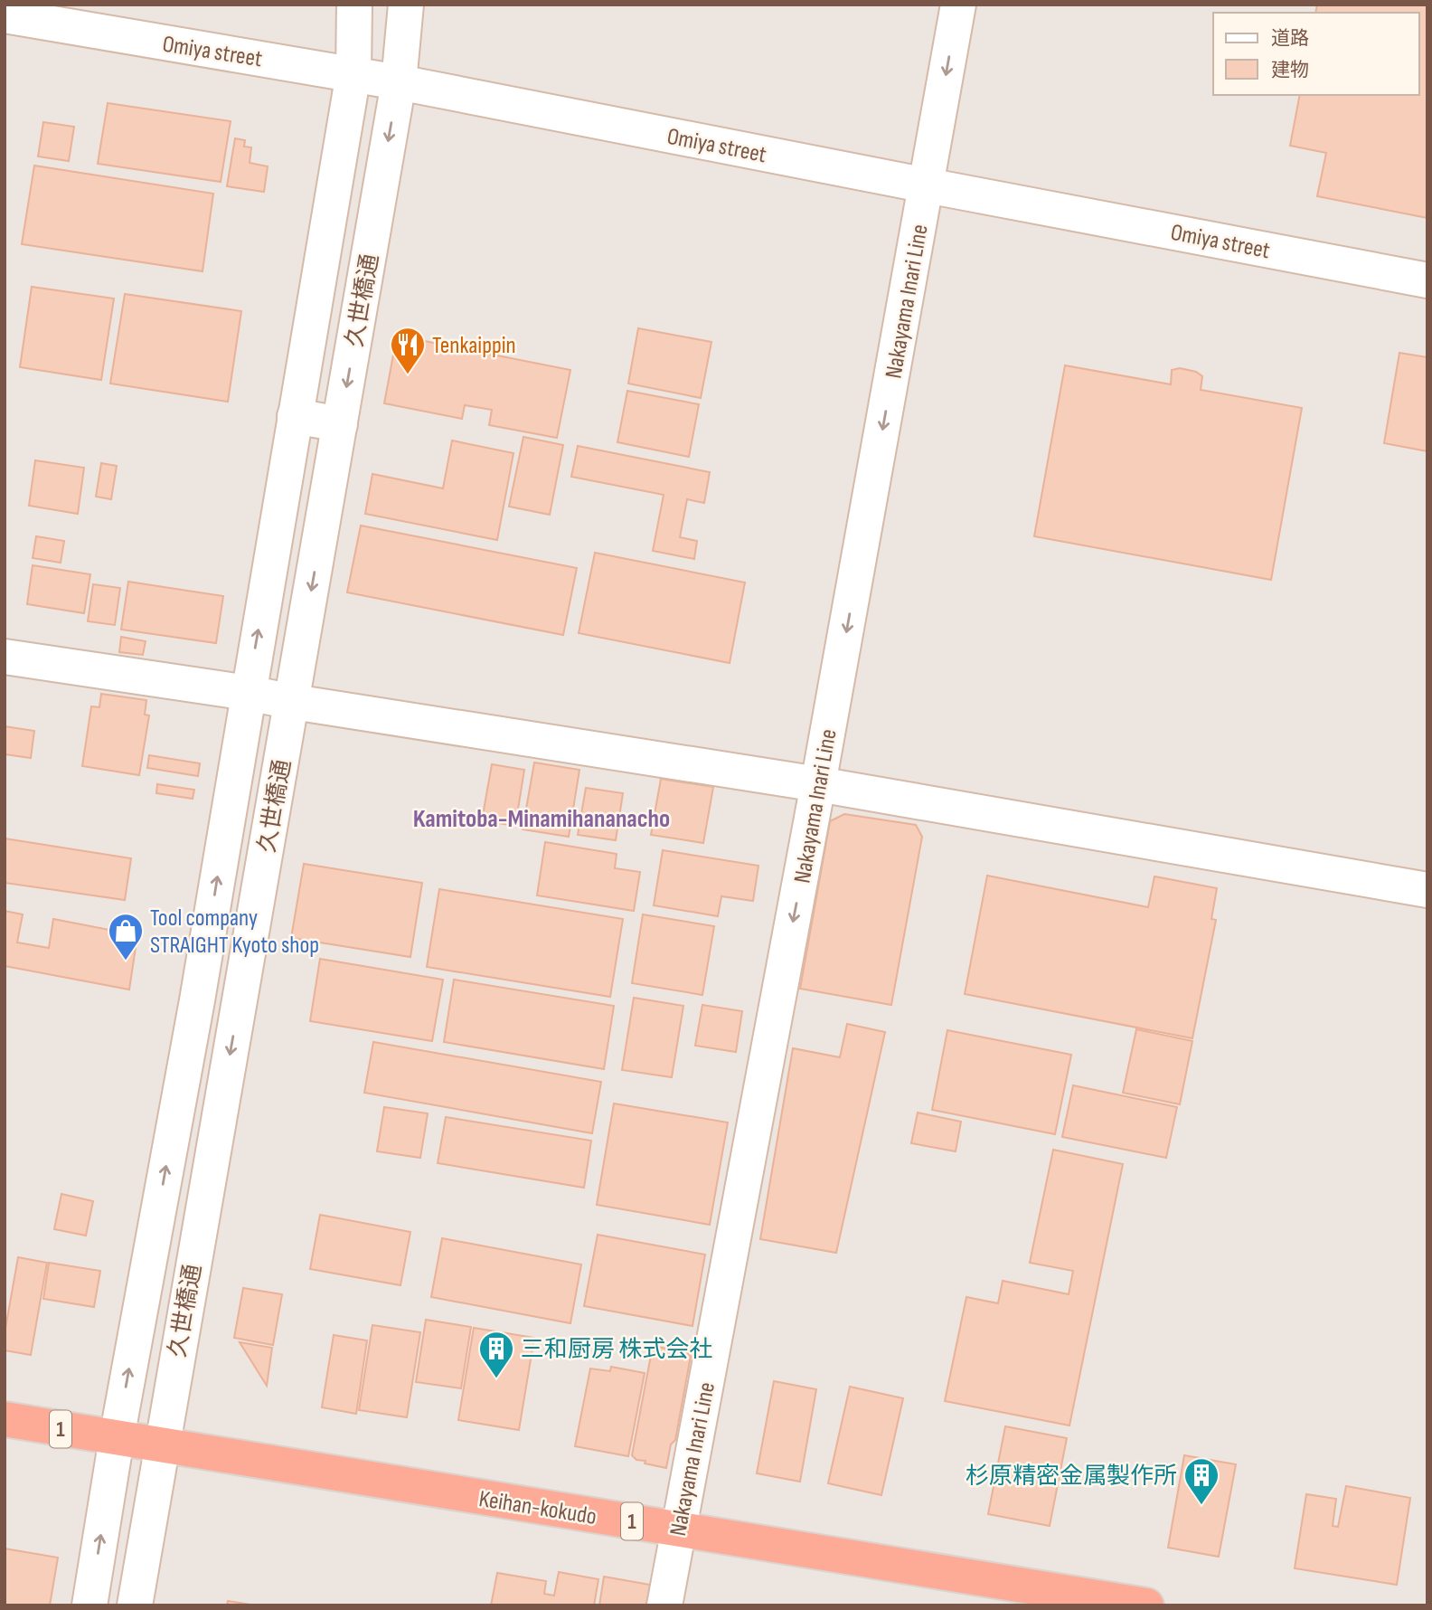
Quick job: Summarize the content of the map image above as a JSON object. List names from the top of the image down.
{
  "streets": {
    "highway": ["1", "Keihan-kokudo"],
    "street": ["Omiya street", "久世橋通", "Nakayama Inari Line"]
  },
  "crossings": [
    ["Omiya street", "久世橋通"],
    ["Omiya street", "Nakayama Inari Line"],
    ["久世橋通", "Keihan-kokudo"],
    ["Nakayama Inari Line", "Keihan-kokudo"]
  ],
  "one_way": ["Nakayama Inari Line"],
  "districts": ["Kamitoba-Minamihananacho"],
  "places": {
    "restaurant": ["Tenkaippin"],
    "shop": ["Tool company STRAIGHT Kyoto shop"],
    "building": ["三和厨房 株式会社", "杉原精密金属製作所"]
  },
  "legend": ["道路", "建物"]
}
